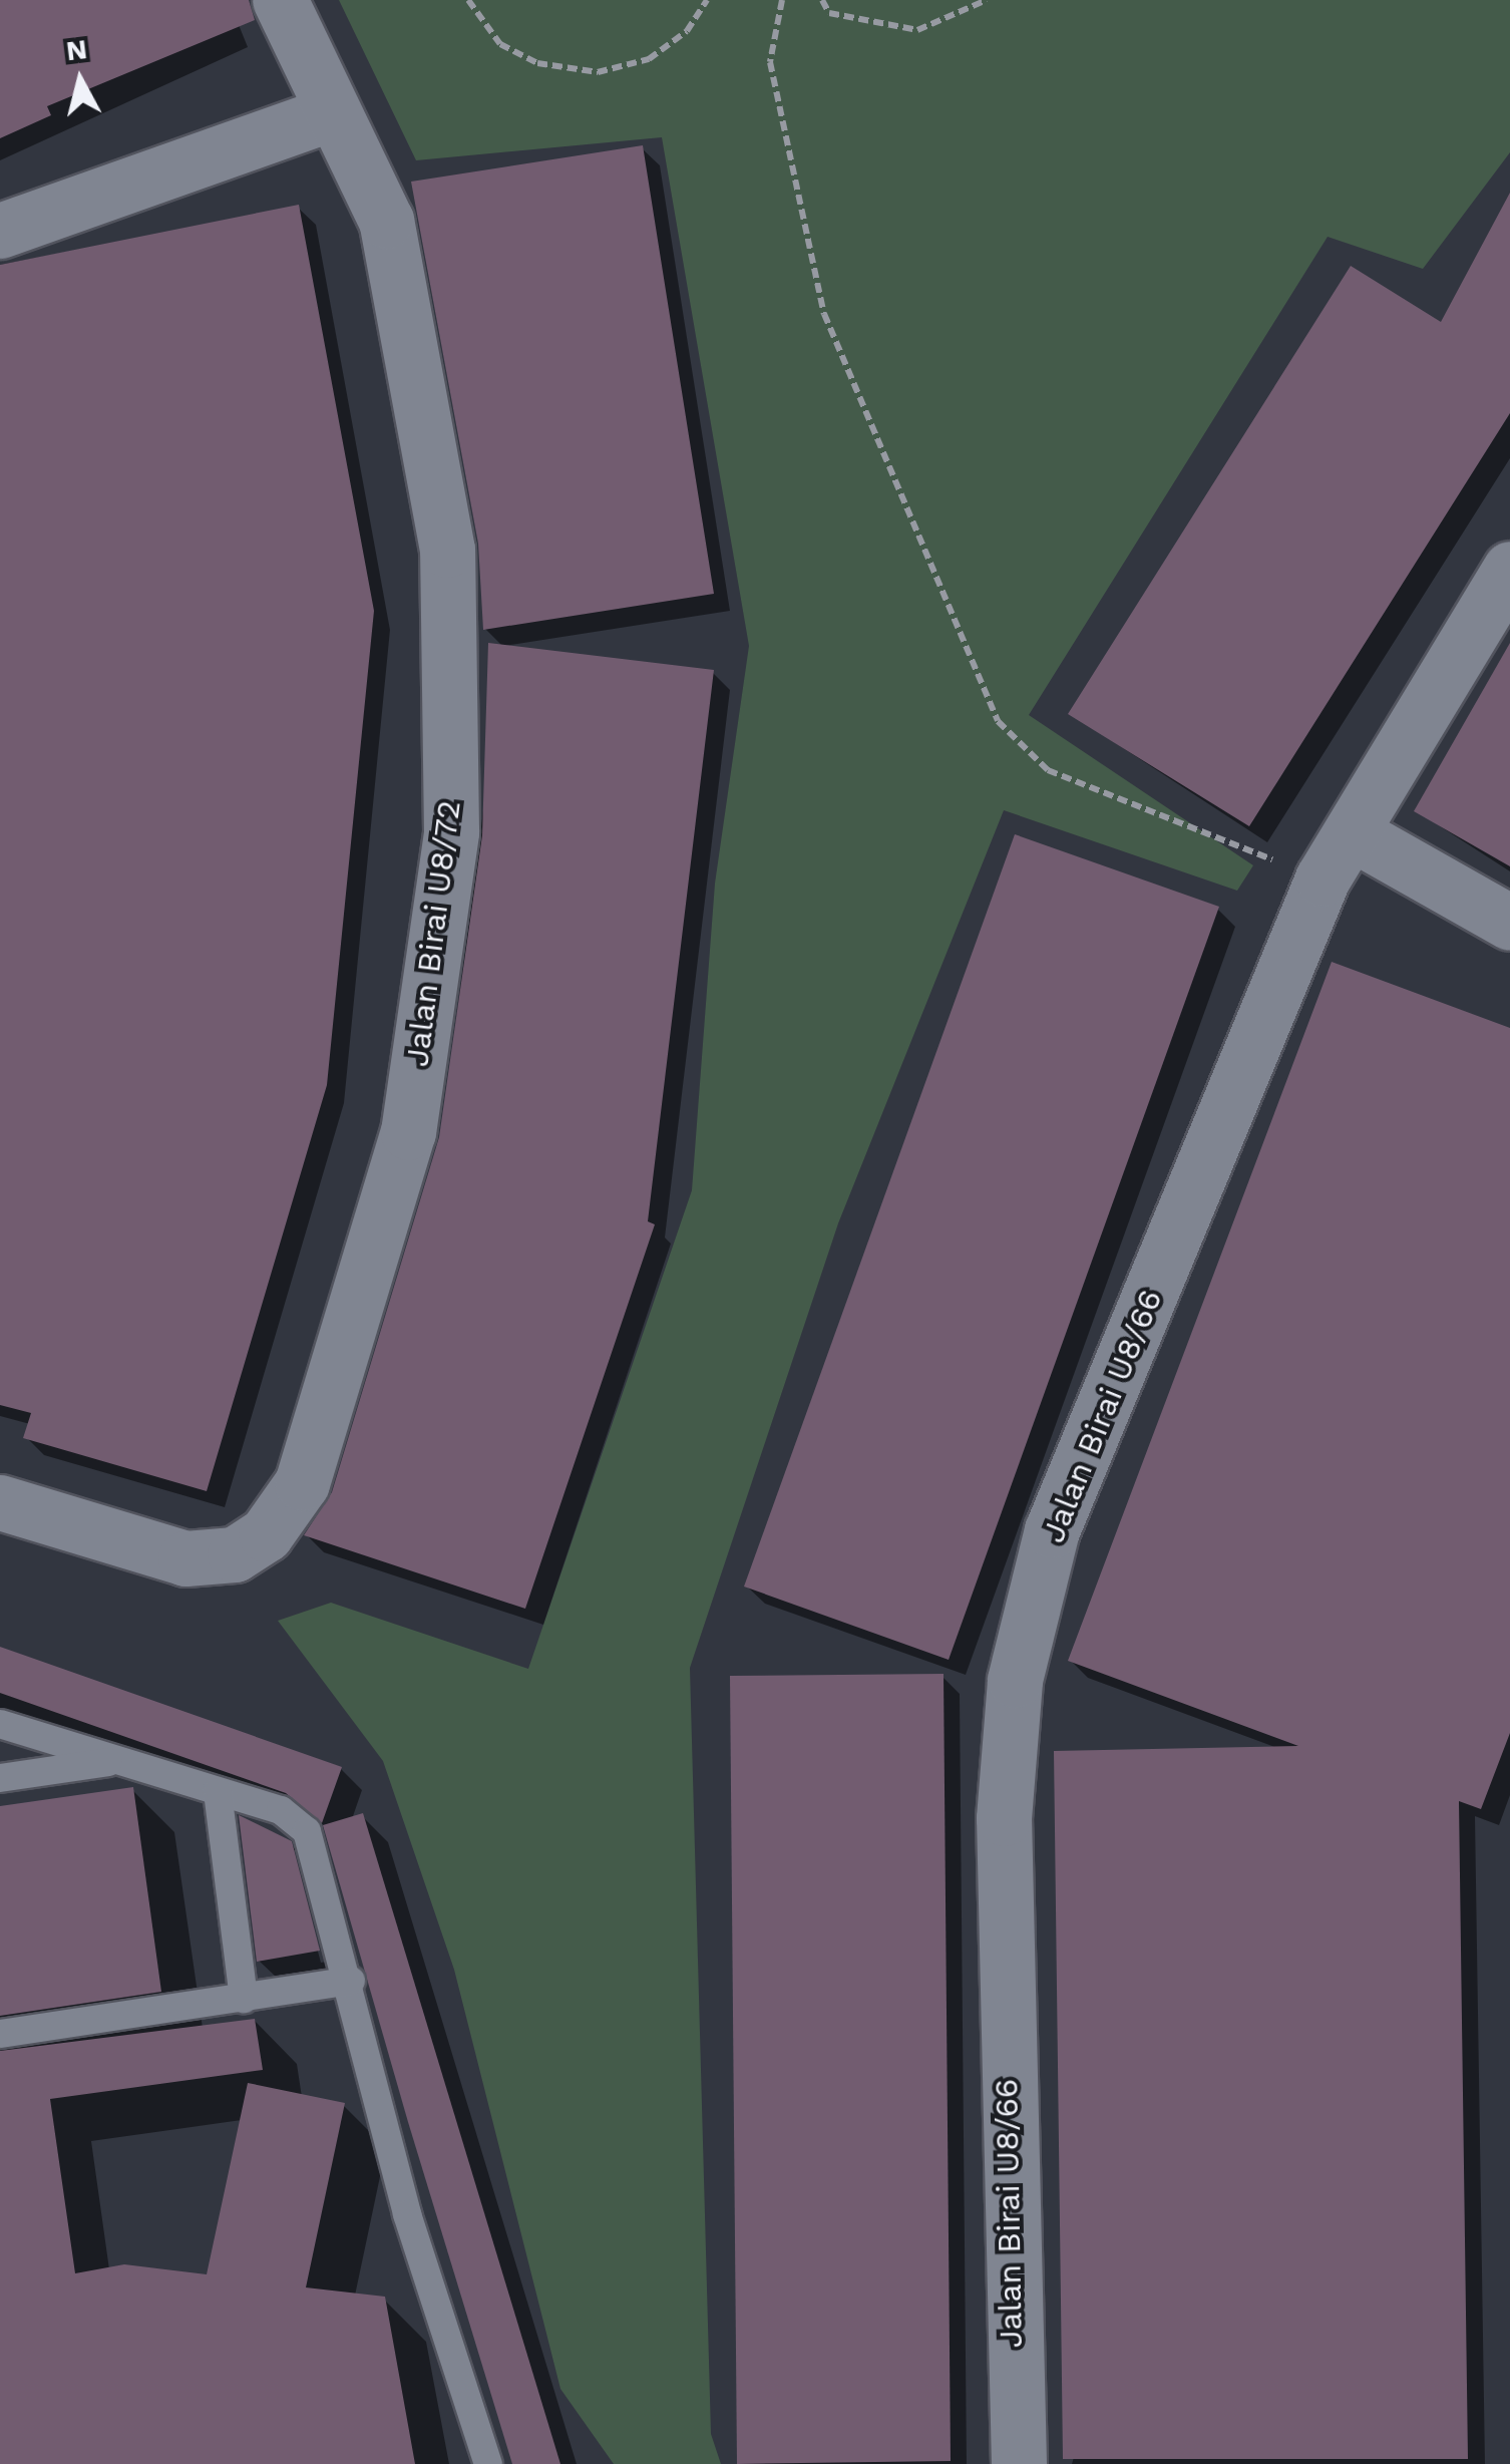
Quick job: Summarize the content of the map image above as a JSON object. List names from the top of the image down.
{
  "streets": {
    "street": ["Jalan Birai U8/72", "Jalan Birai U8/66"]
  },
  "north": "top"
}
